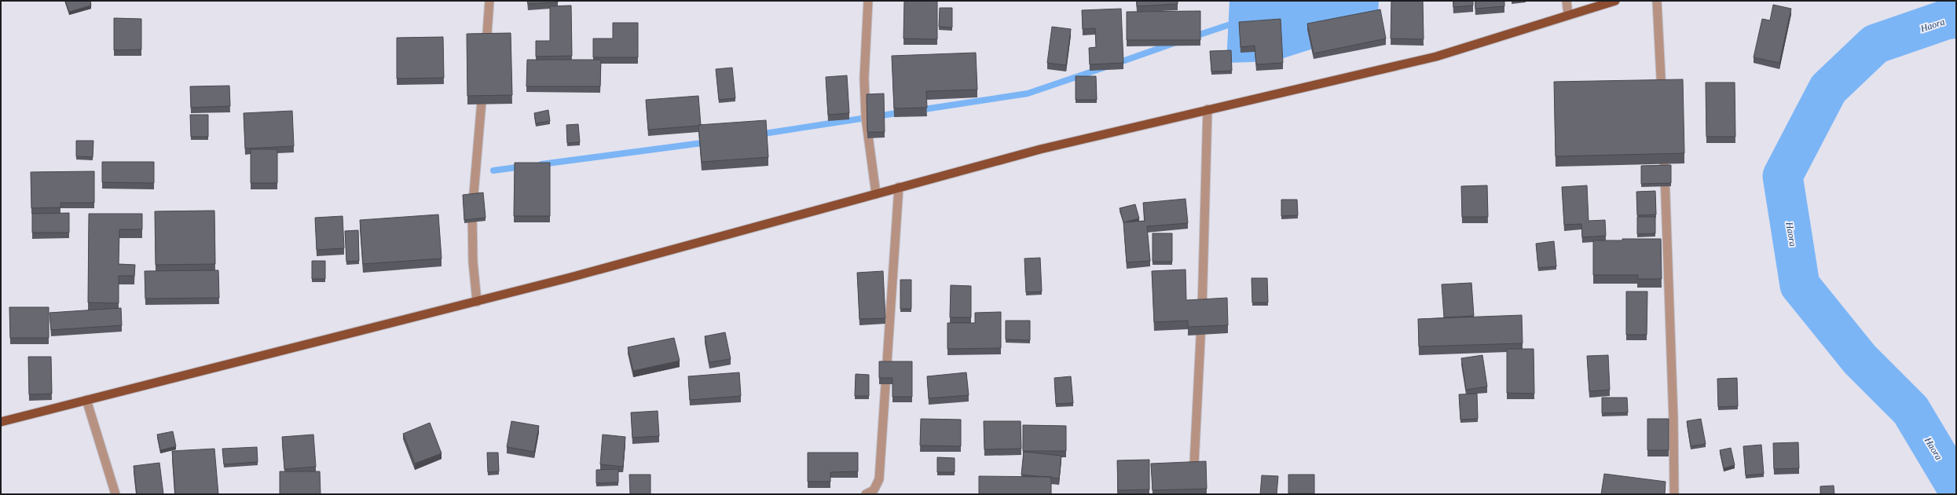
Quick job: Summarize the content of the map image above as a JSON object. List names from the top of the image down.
{
  "water": ["Haora"]
}
